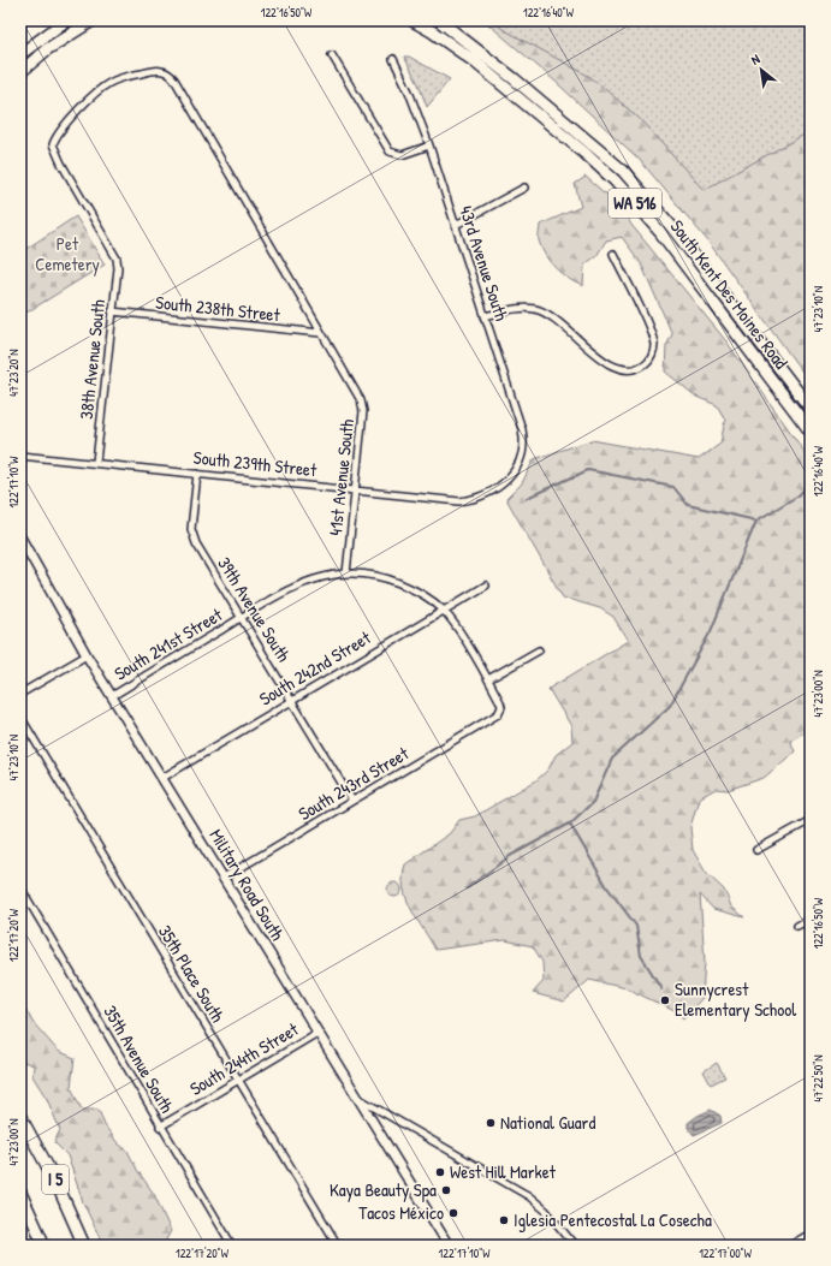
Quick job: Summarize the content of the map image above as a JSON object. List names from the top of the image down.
{
  "streets": {
    "highway": ["WA 516", "South Kent Des Moines Road", "I 5"],
    "main road": ["Military Road South"],
    "street": [
      "43rd Avenue South",
      "South 238th Street",
      "38th Avenue South",
      "South 239th Street",
      "41st Avenue South",
      "39th Avenue South",
      "South 241st Street",
      "South 242nd Street",
      "South 243rd Street",
      "35th Place South",
      "35th Avenue South",
      "South 244th Street"
    ]
  },
  "crossings": [
    ["43rd Avenue South", "South 239th Street"],
    ["South 238th Street", "38th Avenue South"],
    ["South 238th Street", "41st Avenue South"],
    ["38th Avenue South", "South 239th Street"],
    ["38th Avenue South", "41st Avenue South"],
    ["South 239th Street", "41st Avenue South"],
    ["South 239th Street", "39th Avenue South"],
    ["41st Avenue South", "South 241st Street"],
    ["39th Avenue South", "South 241st Street"],
    ["39th Avenue South", "South 242nd Street"],
    ["39th Avenue South", "South 243rd Street"],
    ["South 241st Street", "Military Road South"],
    ["South 242nd Street", "Military Road South"],
    ["South 243rd Street", "Military Road South"],
    ["Military Road South", "South 244th Street"],
    ["35th Place South", "South 244th Street"],
    ["35th Avenue South", "South 244th Street"]
  ],
  "parks": ["Pet Cemetery"],
  "places": [
    "Sunnycrest Elementary School",
    "National Guard",
    "West Hill Market",
    "Kaya Beauty Spa",
    "Tacos México",
    "Iglesia Pentecostal La Cosecha"
  ],
  "north": "top left",
  "coordinates": [
    "122°16'50\"W",
    "122°16'40\"W",
    "47°23'10\"N",
    "47°23'20\"N",
    "122°17'10\"W",
    "47°23'00\"N",
    "122°17'20\"W",
    "47°22'50\"N",
    "122°17'00\"W"
  ]
}
